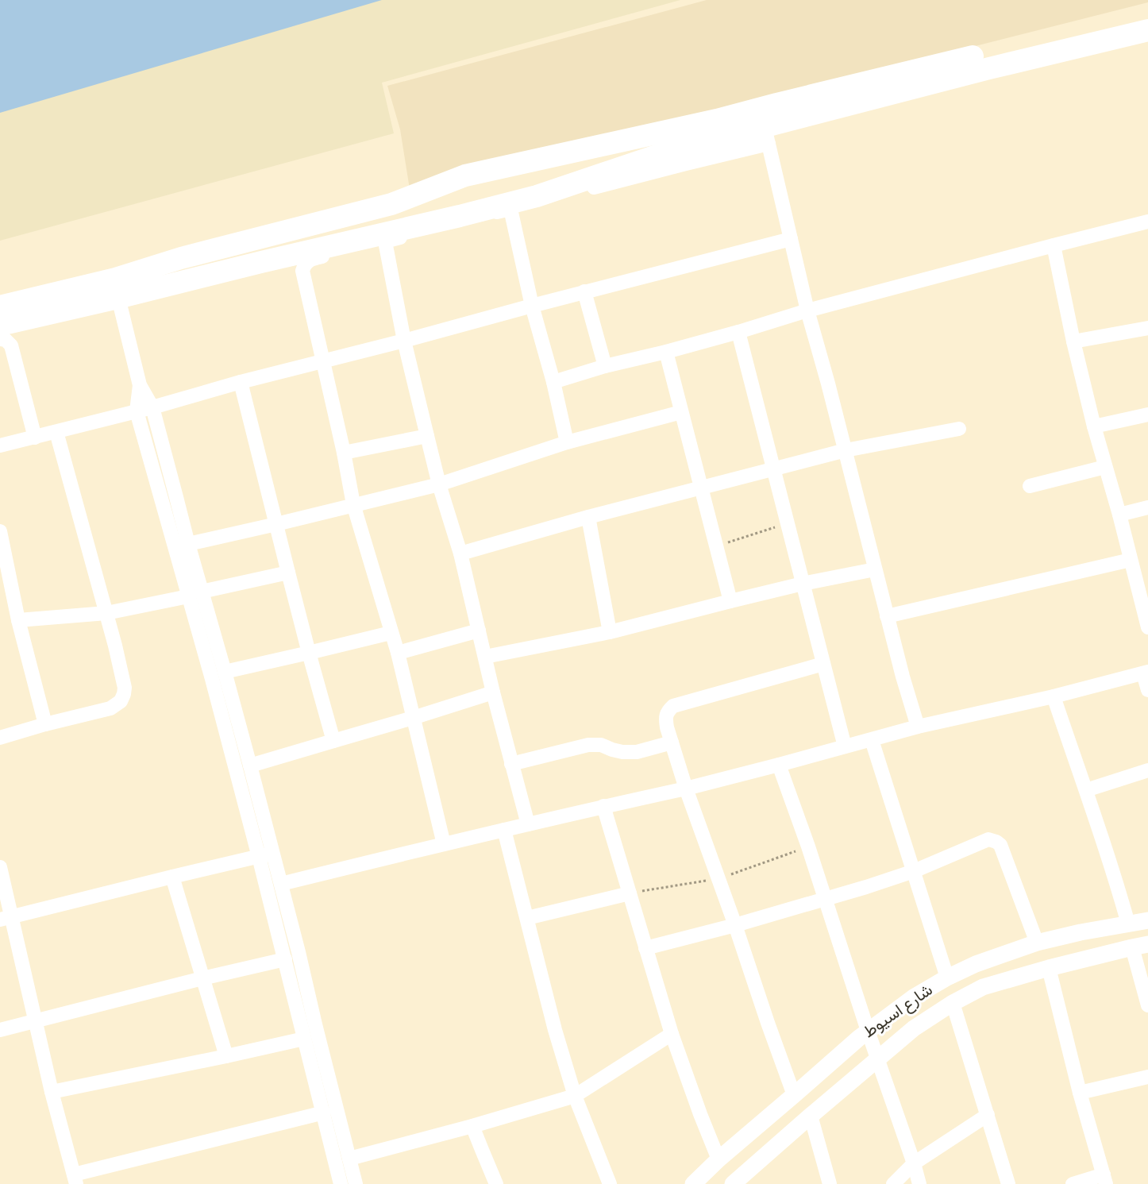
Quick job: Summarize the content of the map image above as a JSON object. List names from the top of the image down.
{
  "streets": {
    "street": ["شارع اسيوط"]
  }
}
